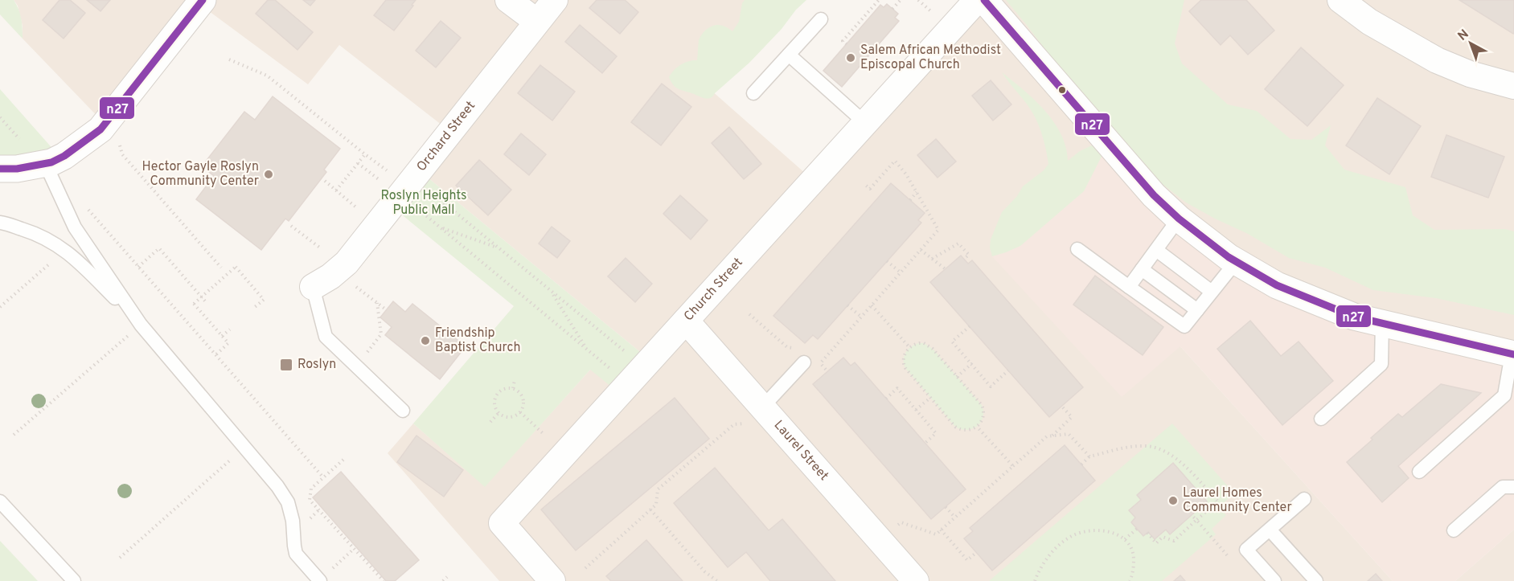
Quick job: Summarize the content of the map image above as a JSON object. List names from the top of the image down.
{
  "streets": {
    "street": ["Orchard Street", "Church Street", "Laurel Street"]
  },
  "crossings": [
    ["Church Street", "Laurel Street"]
  ],
  "parks": ["Roslyn Heights Public Mall"],
  "places": {
    "other": [
      "Salem African Methodist Episcopal Church",
      "Hector Gayle Roslyn Community Center",
      "Friendship Baptist Church",
      "Laurel Homes Community Center"
    ],
    "transit": ["Roslyn"]
  },
  "lines": ["transit line n27"],
  "north": "top left"
}
